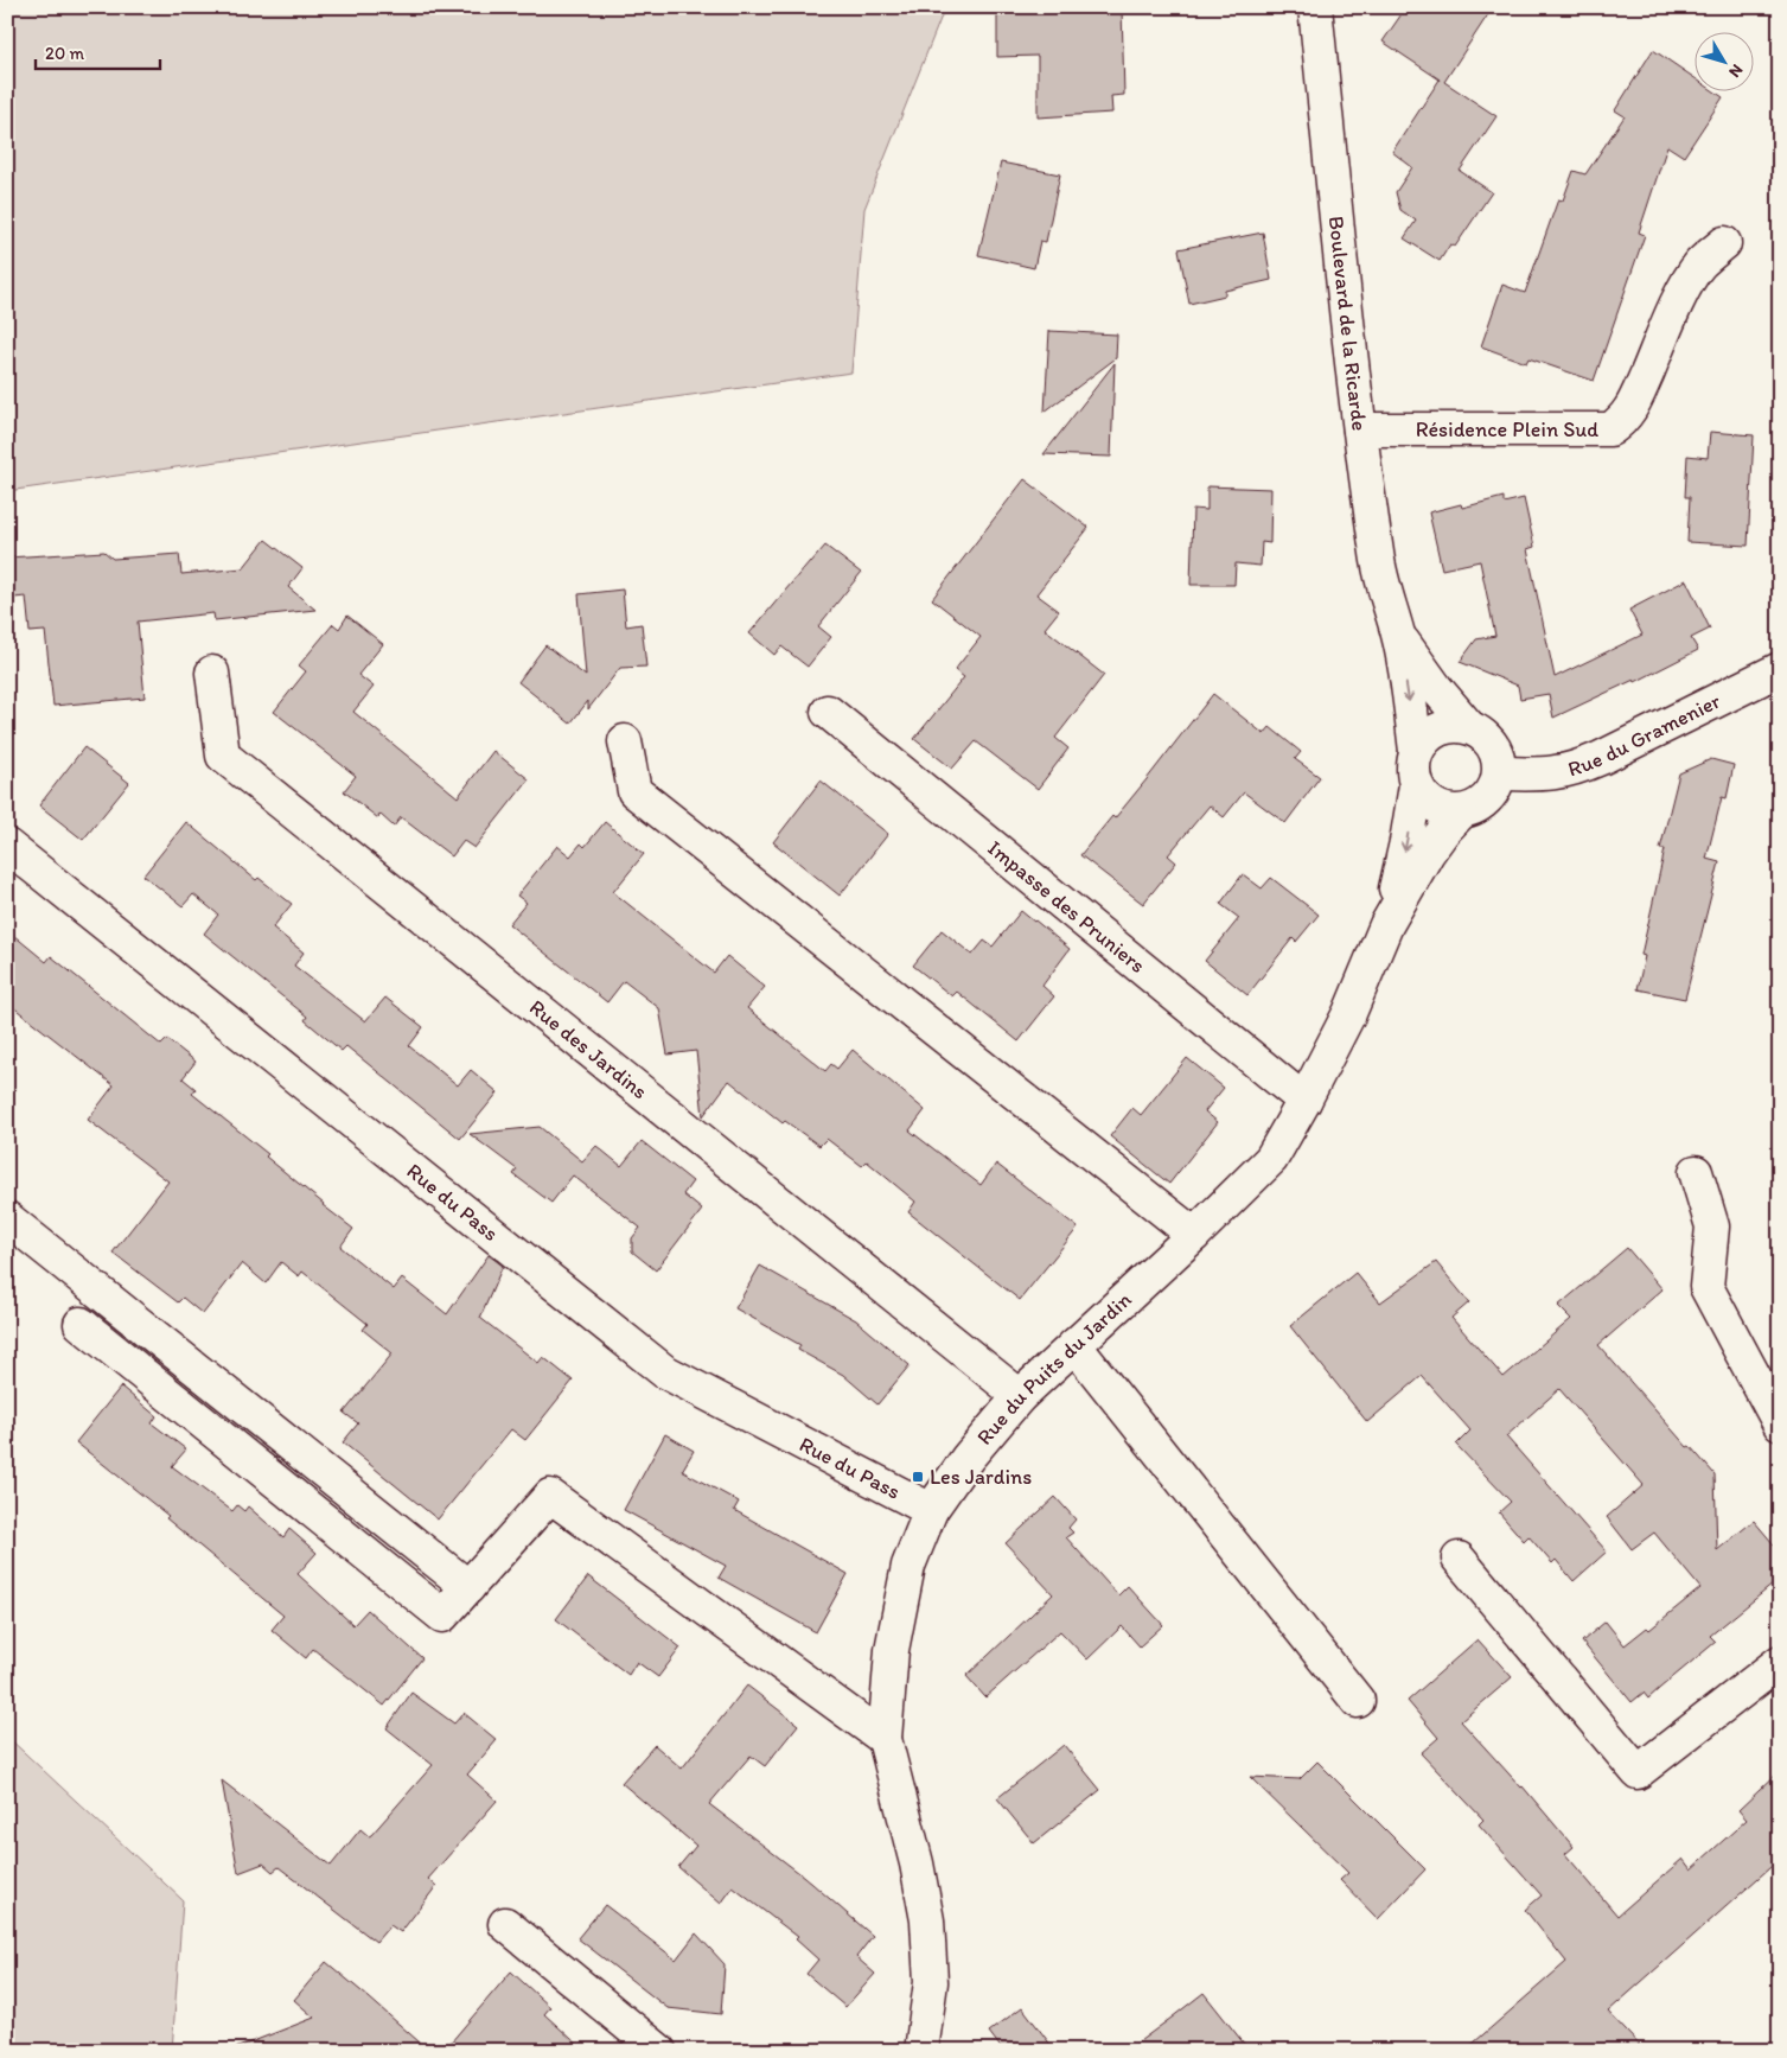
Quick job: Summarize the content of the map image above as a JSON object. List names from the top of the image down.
{
  "streets": {
    "street": [
      "Boulevard de la Ricarde",
      "Résidence Plein Sud",
      "Rue du Gramenier",
      "Impasse des Pruniers",
      "Rue des Jardins",
      "Rue du Pass",
      "Rue du Puits du Jardin"
    ]
  },
  "crossings": [
    ["Boulevard de la Ricarde", "Résidence Plein Sud"],
    ["Boulevard de la Ricarde", "Rue du Gramenier"],
    ["Boulevard de la Ricarde", "Rue du Puits du Jardin"],
    ["Rue du Gramenier", "Rue du Puits du Jardin"],
    ["Impasse des Pruniers", "Rue du Puits du Jardin"],
    ["Rue des Jardins", "Rue du Puits du Jardin"],
    ["Rue du Pass", "Rue du Puits du Jardin"]
  ],
  "places": {
    "transit": ["Les Jardins"]
  },
  "scale_bar": "20 m",
  "north": "bottom right"
}
